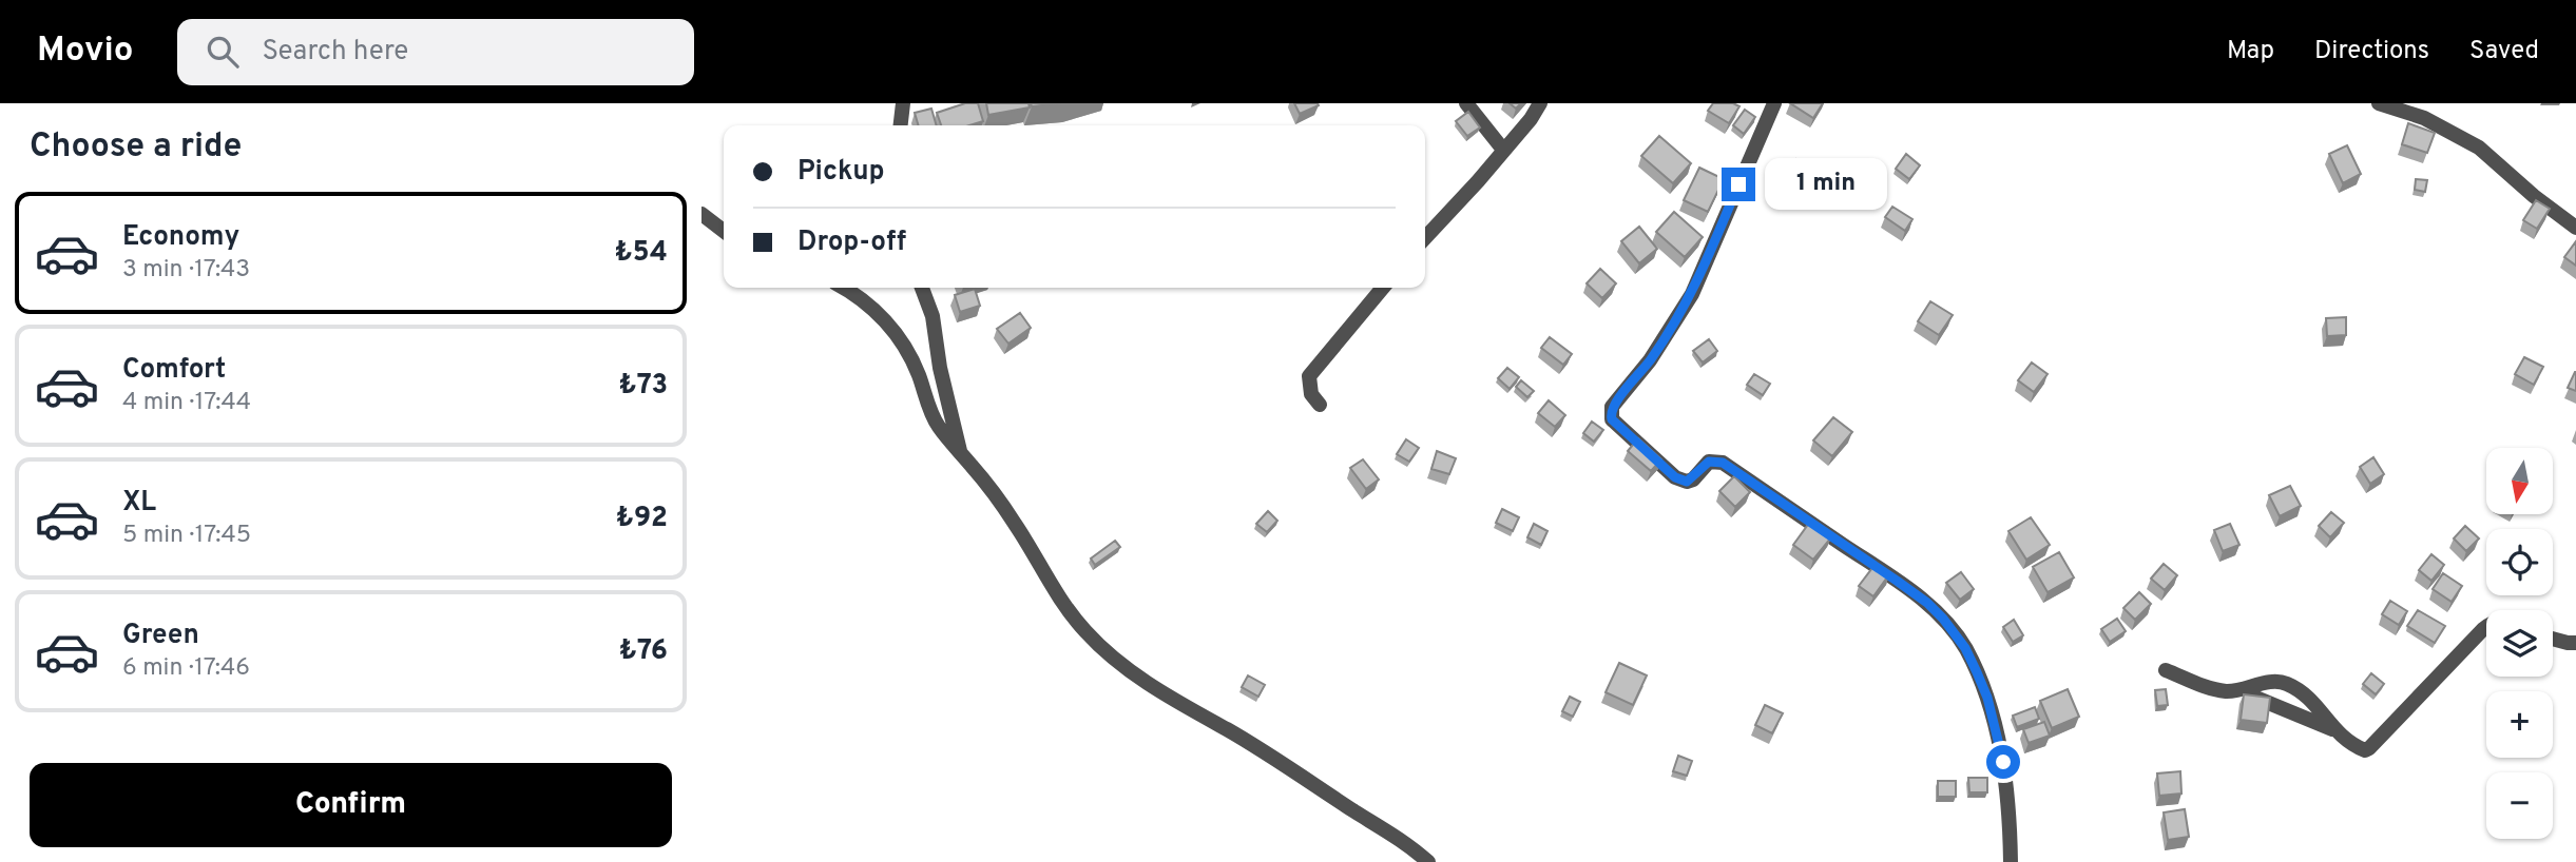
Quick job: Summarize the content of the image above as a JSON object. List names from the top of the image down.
{
  "north": "bottom",
  "page": {
    "header": "Movio",
    "search": "Search here",
    "nav": ["Map", "Directions", "Saved"],
    "heading": "Choose a ride",
    "banner": ["Pickup", "Drop-off"],
    "bubble": "1 min",
    "list": [
      {
        "name": "Economy",
        "note": "3 min · 17:43",
        "value": "₺54"
      },
      {
        "name": "Comfort",
        "note": "4 min · 17:44",
        "value": "₺73"
      },
      {
        "name": "XL",
        "note": "5 min · 17:45",
        "value": "₺92"
      },
      {
        "name": "Green",
        "note": "6 min · 17:46",
        "value": "₺76"
      }
    ],
    "map_buttons": ["+", "−"],
    "buttons": "Confirm"
  }
}
